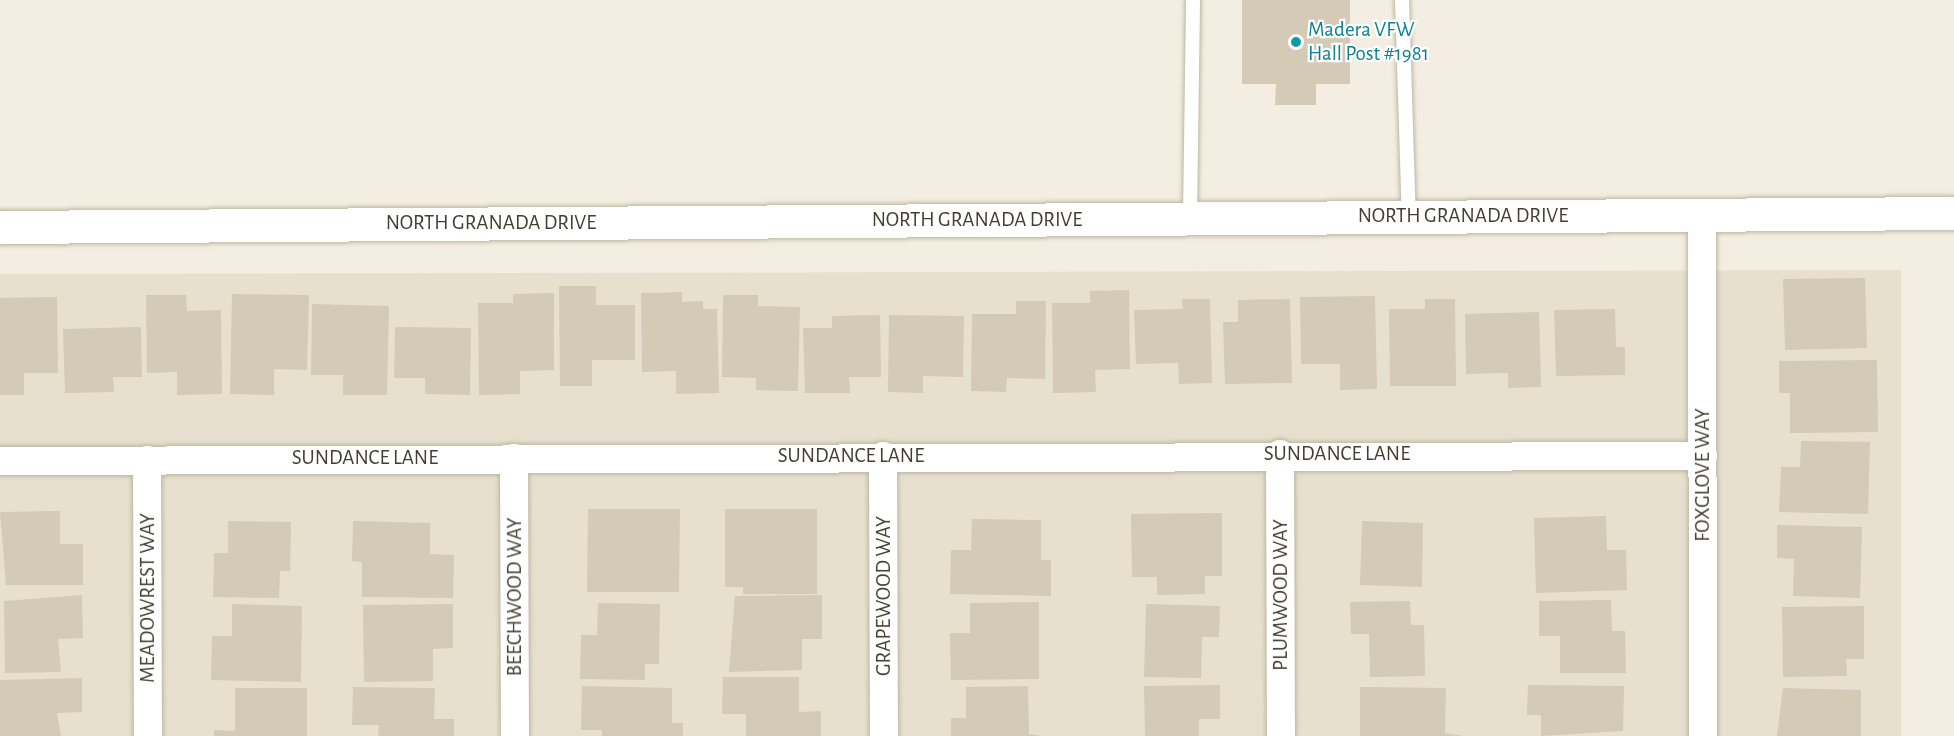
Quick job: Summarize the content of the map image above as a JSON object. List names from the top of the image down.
{
  "streets": {
    "street": [
      "NORTH GRANADA DRIVE",
      "SUNDANCE LANE",
      "FOXGLOVE WAY",
      "PLUMWOOD WAY",
      "GRAPEWOOD WAY",
      "BEECHWOOD WAY",
      "MEADOWREST WAY"
    ]
  },
  "crossings": [
    ["NORTH GRANADA DRIVE", "FOXGLOVE WAY"],
    ["SUNDANCE LANE", "FOXGLOVE WAY"],
    ["SUNDANCE LANE", "PLUMWOOD WAY"],
    ["SUNDANCE LANE", "GRAPEWOOD WAY"],
    ["SUNDANCE LANE", "BEECHWOOD WAY"],
    ["SUNDANCE LANE", "MEADOWREST WAY"]
  ],
  "places": ["Madera VFW Hall Post #1981"]
}
